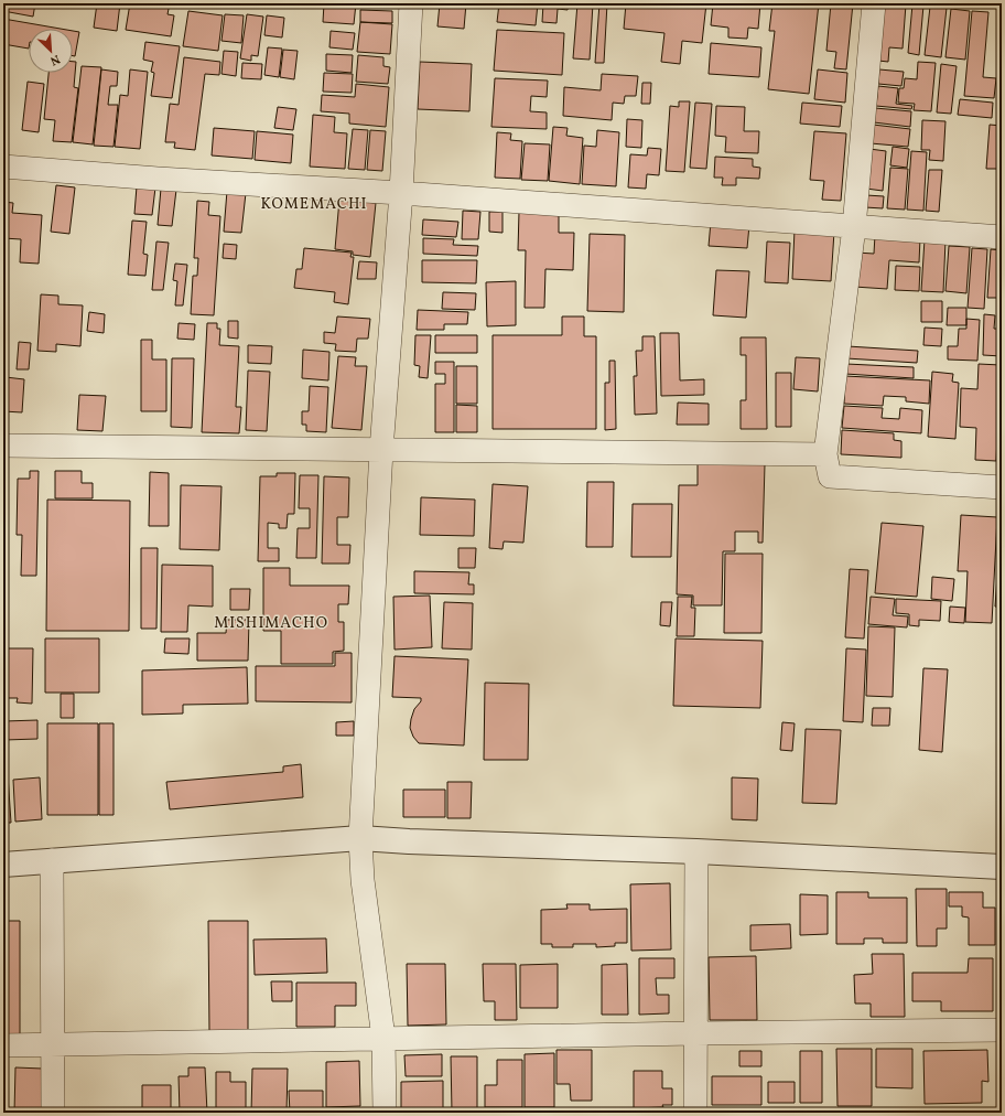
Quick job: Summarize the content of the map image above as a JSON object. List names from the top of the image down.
{
  "districts": ["KOMEMACHI", "MISHIMACHO"],
  "north": "bottom right"
}
